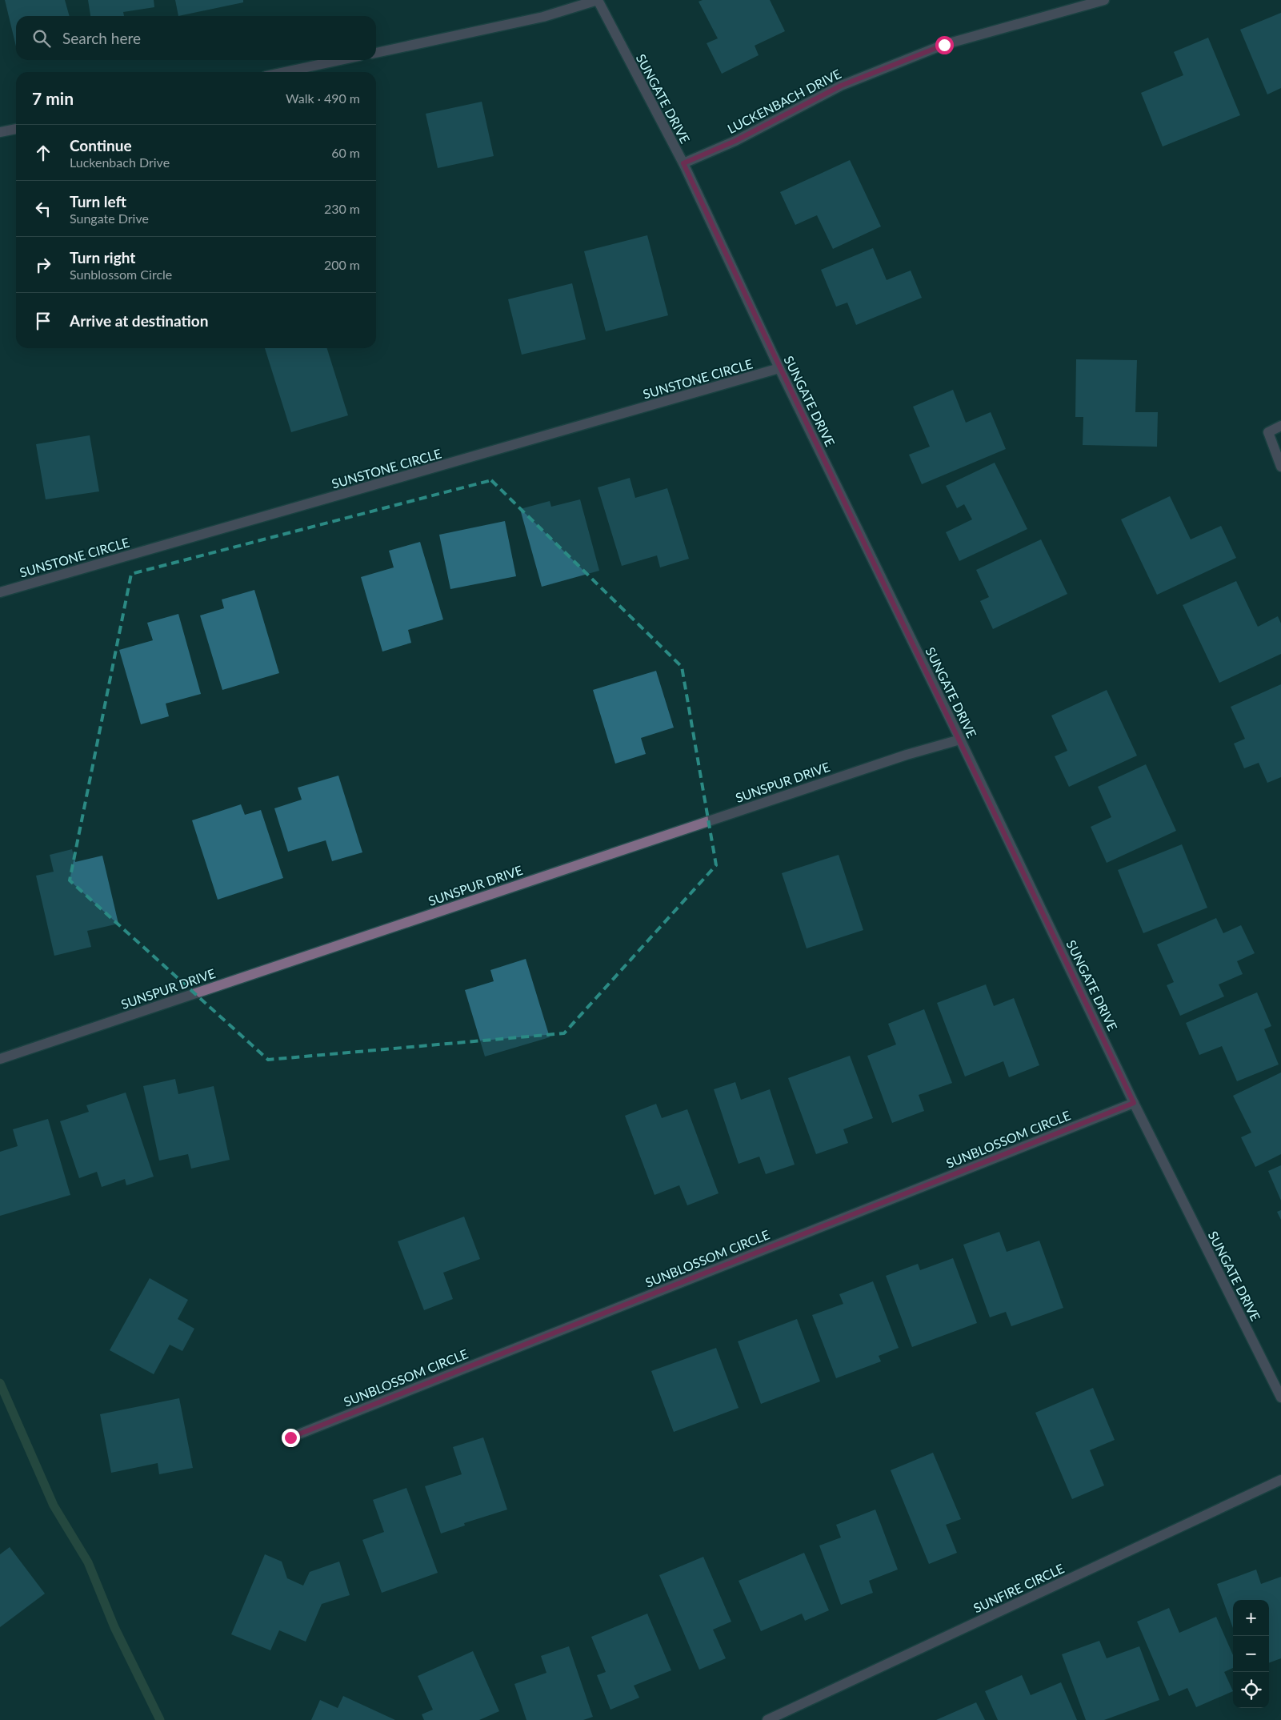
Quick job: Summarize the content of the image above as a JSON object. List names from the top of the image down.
{
  "streets": {
    "street": [
      "SUNGATE DRIVE",
      "LUCKENBACH DRIVE",
      "SUNSTONE CIRCLE",
      "SUNSPUR DRIVE",
      "SUNBLOSSOM CIRCLE",
      "SUNFIRE CIRCLE"
    ]
  },
  "crossings": [
    ["SUNGATE DRIVE", "LUCKENBACH DRIVE"],
    ["SUNGATE DRIVE", "SUNSTONE CIRCLE"],
    ["SUNGATE DRIVE", "SUNSPUR DRIVE"],
    ["SUNGATE DRIVE", "SUNBLOSSOM CIRCLE"]
  ],
  "page": {
    "search": "Search here",
    "heading": ["7 min", "Walk · 490 m"],
    "list": [
      ["Continue", "Luckenbach Drive", "60 m"],
      ["Turn left", "Sungate Drive", "230 m"],
      ["Turn right", "Sunblossom Circle", "200 m"],
      "Arrive at destination"
    ],
    "map_buttons": ["+", "−"]
  }
}
